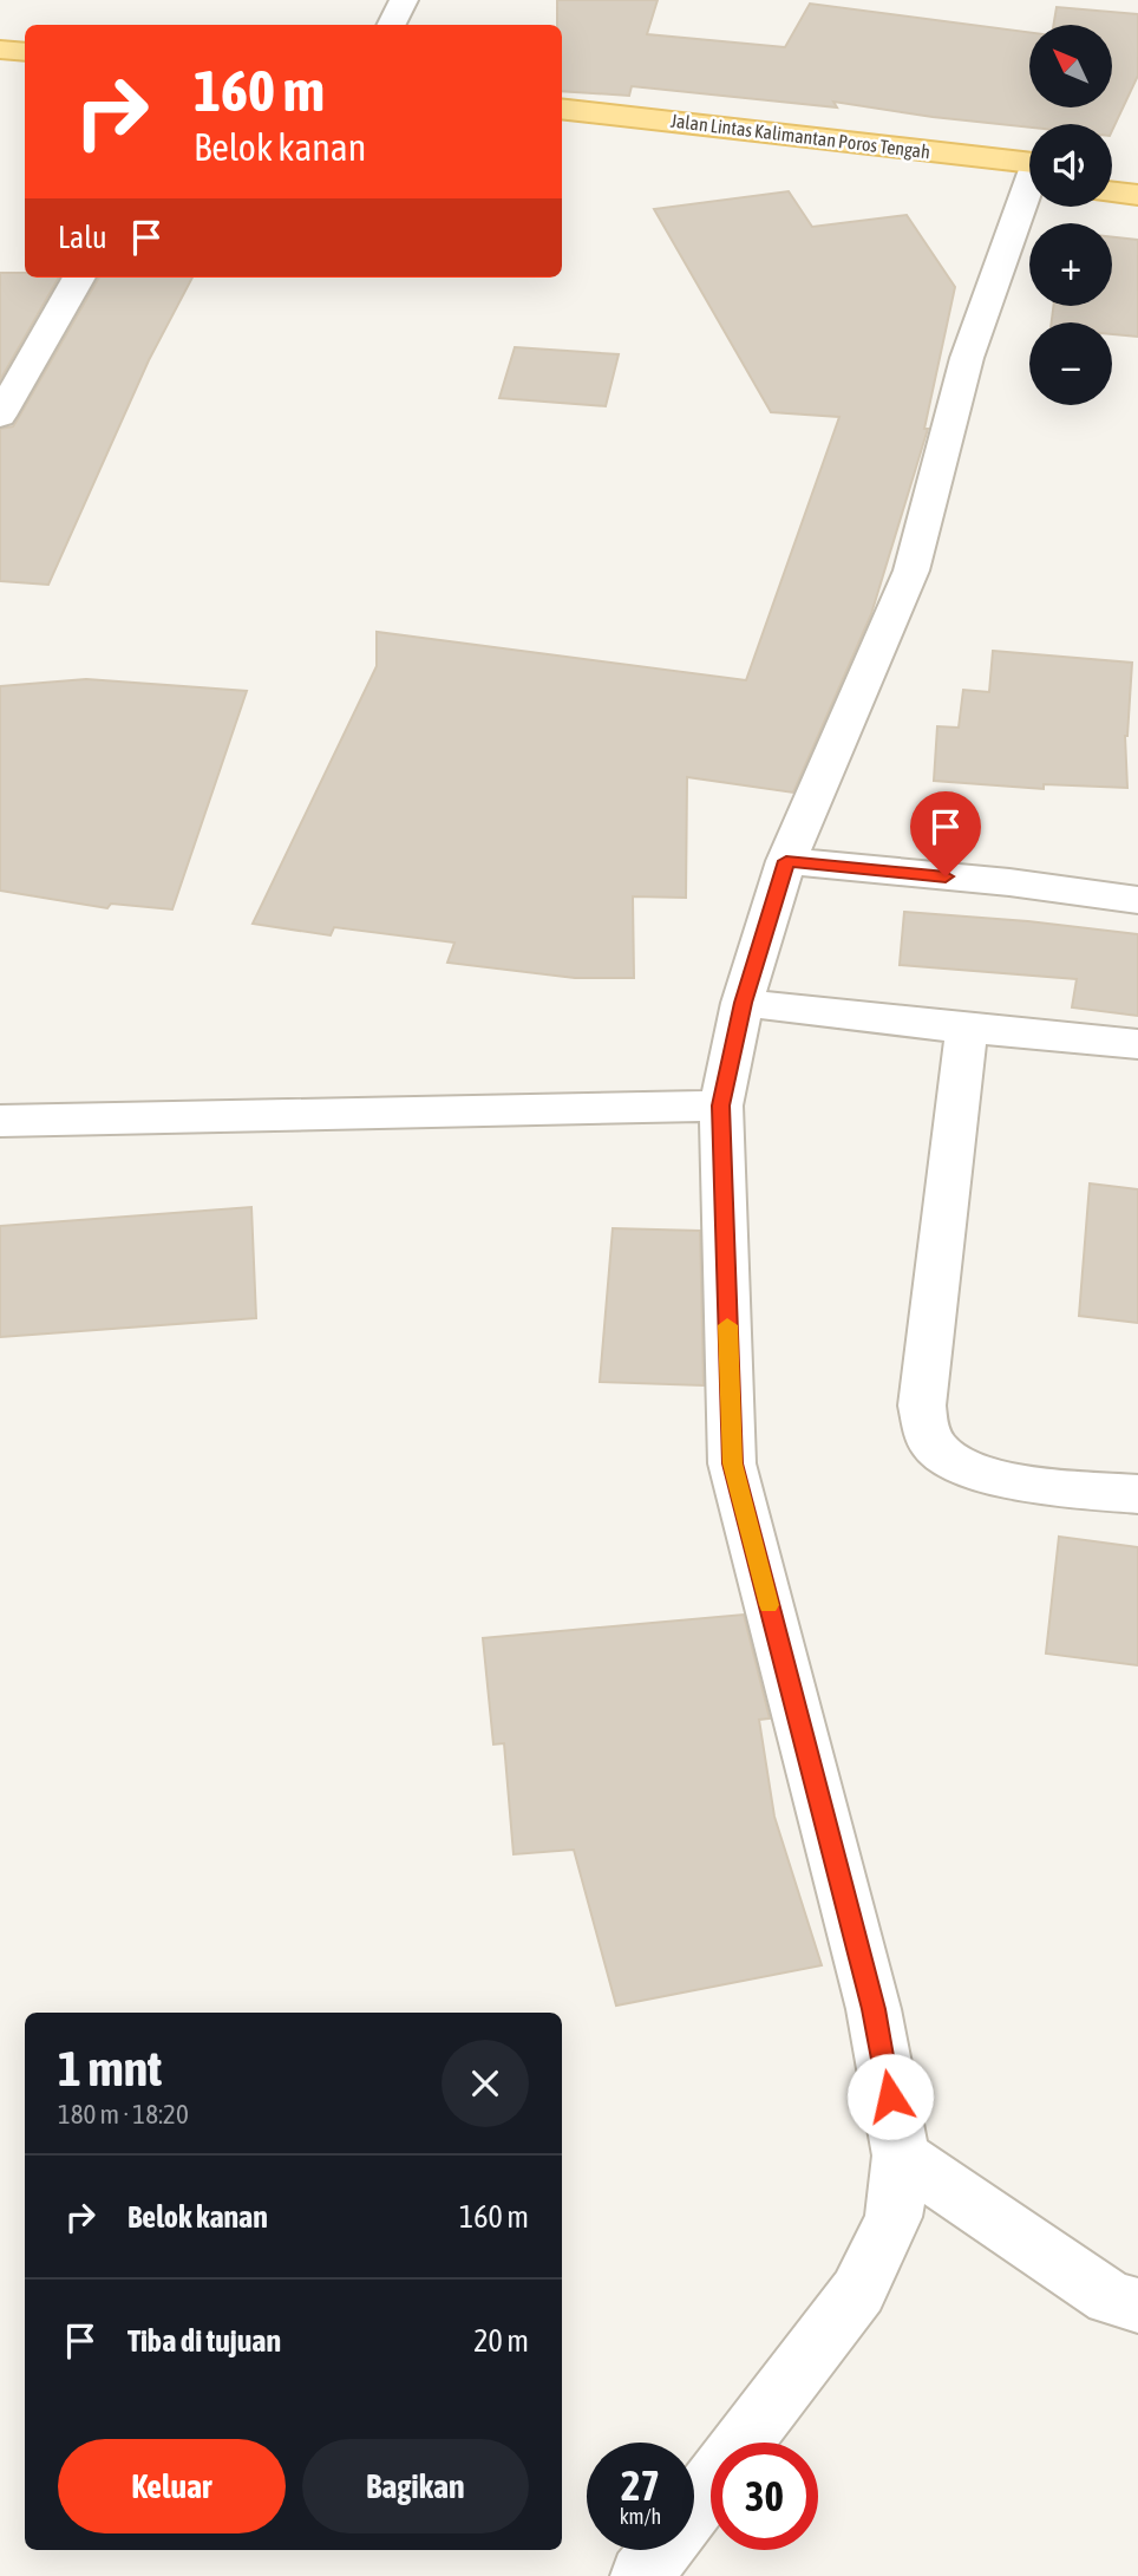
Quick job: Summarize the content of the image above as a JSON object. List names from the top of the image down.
{
  "streets": {
    "main road": ["Jalan Lintas Kalimantan Poros Tengah"]
  },
  "north": "top left",
  "page": {
    "map_buttons": ["+", "−"],
    "turn": ["160 m", "Belok kanan"],
    "then": "Lalu",
    "heading": ["1 mnt", "180 m · 18:20"],
    "list": [
      {
        "name": "Belok kanan",
        "value": "160 m"
      },
      {
        "name": "Tiba di tujuan",
        "value": "20 m"
      }
    ],
    "buttons": ["Keluar", "Bagikan"],
    "speed": "27 km/h",
    "limit": "30"
  }
}
